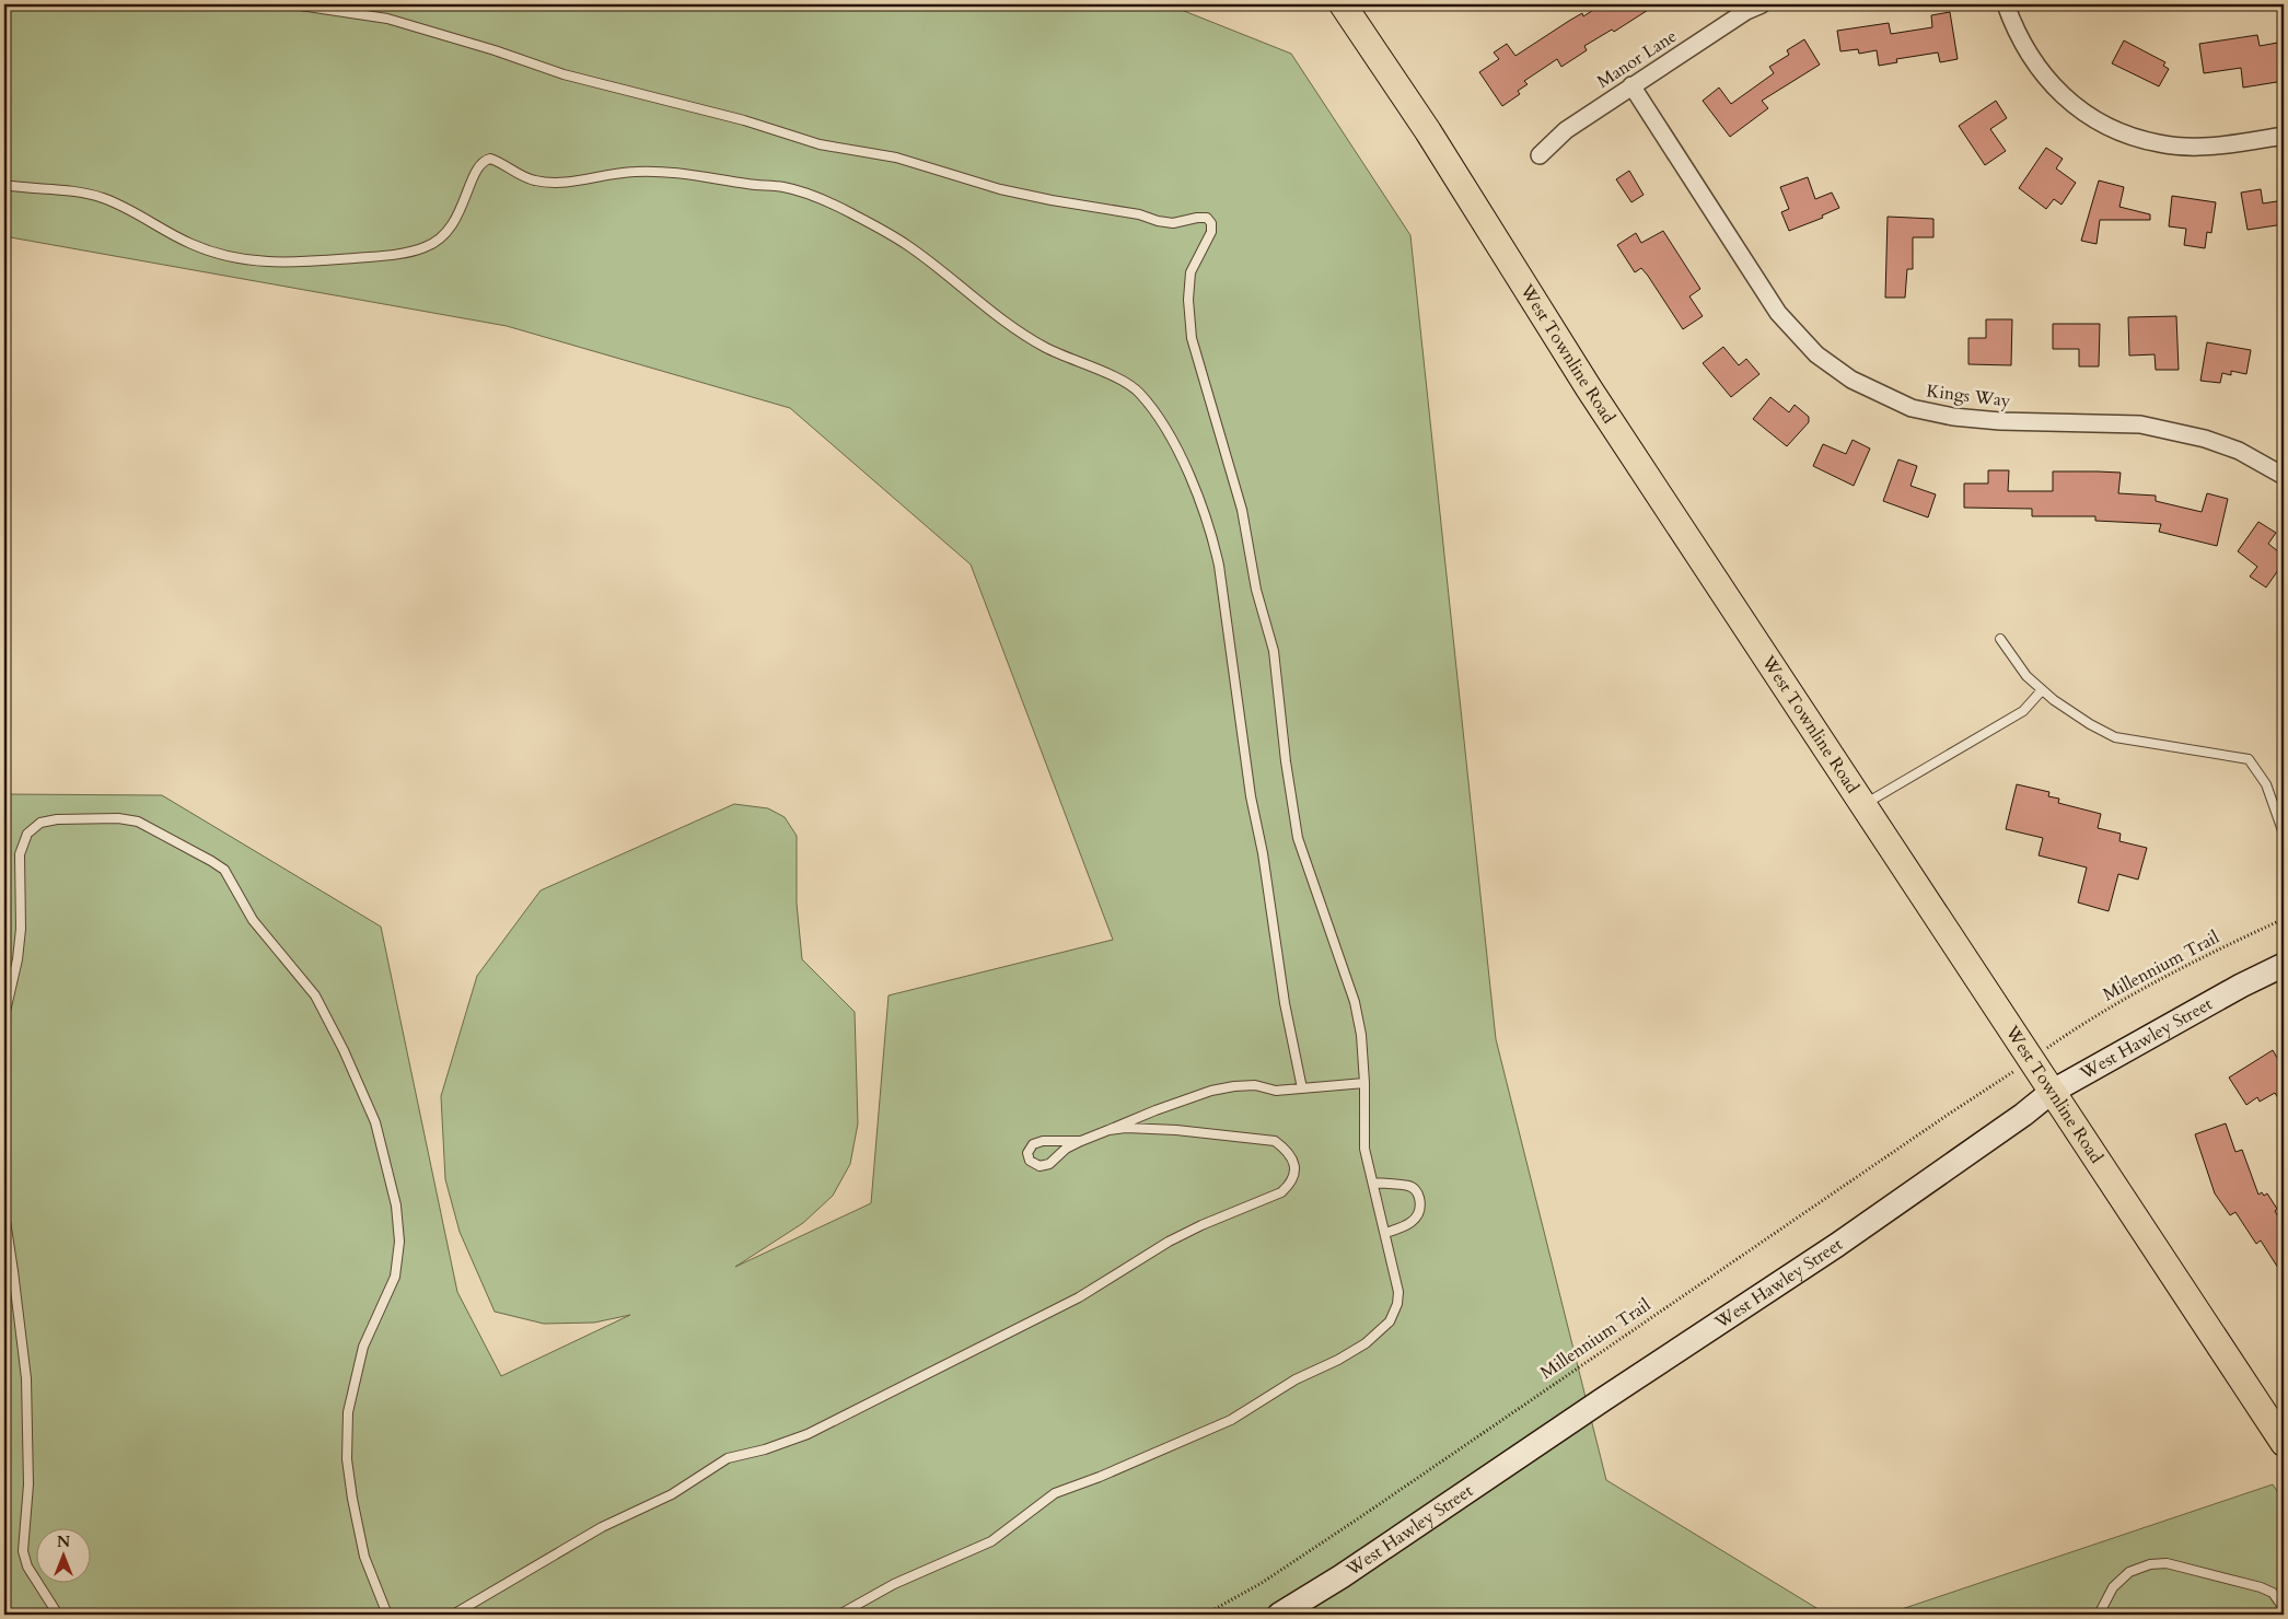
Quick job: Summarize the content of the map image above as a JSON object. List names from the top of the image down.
{
  "streets": {
    "main road": ["West Townline Road"],
    "street": ["Manor Lane", "Kings Way", "West Hawley Street"],
    "path": ["Millennium Trail"]
  },
  "crossings": [
    ["Manor Lane", "Kings Way"],
    ["West Townline Road", "West Hawley Street"]
  ],
  "north": "top"
}
